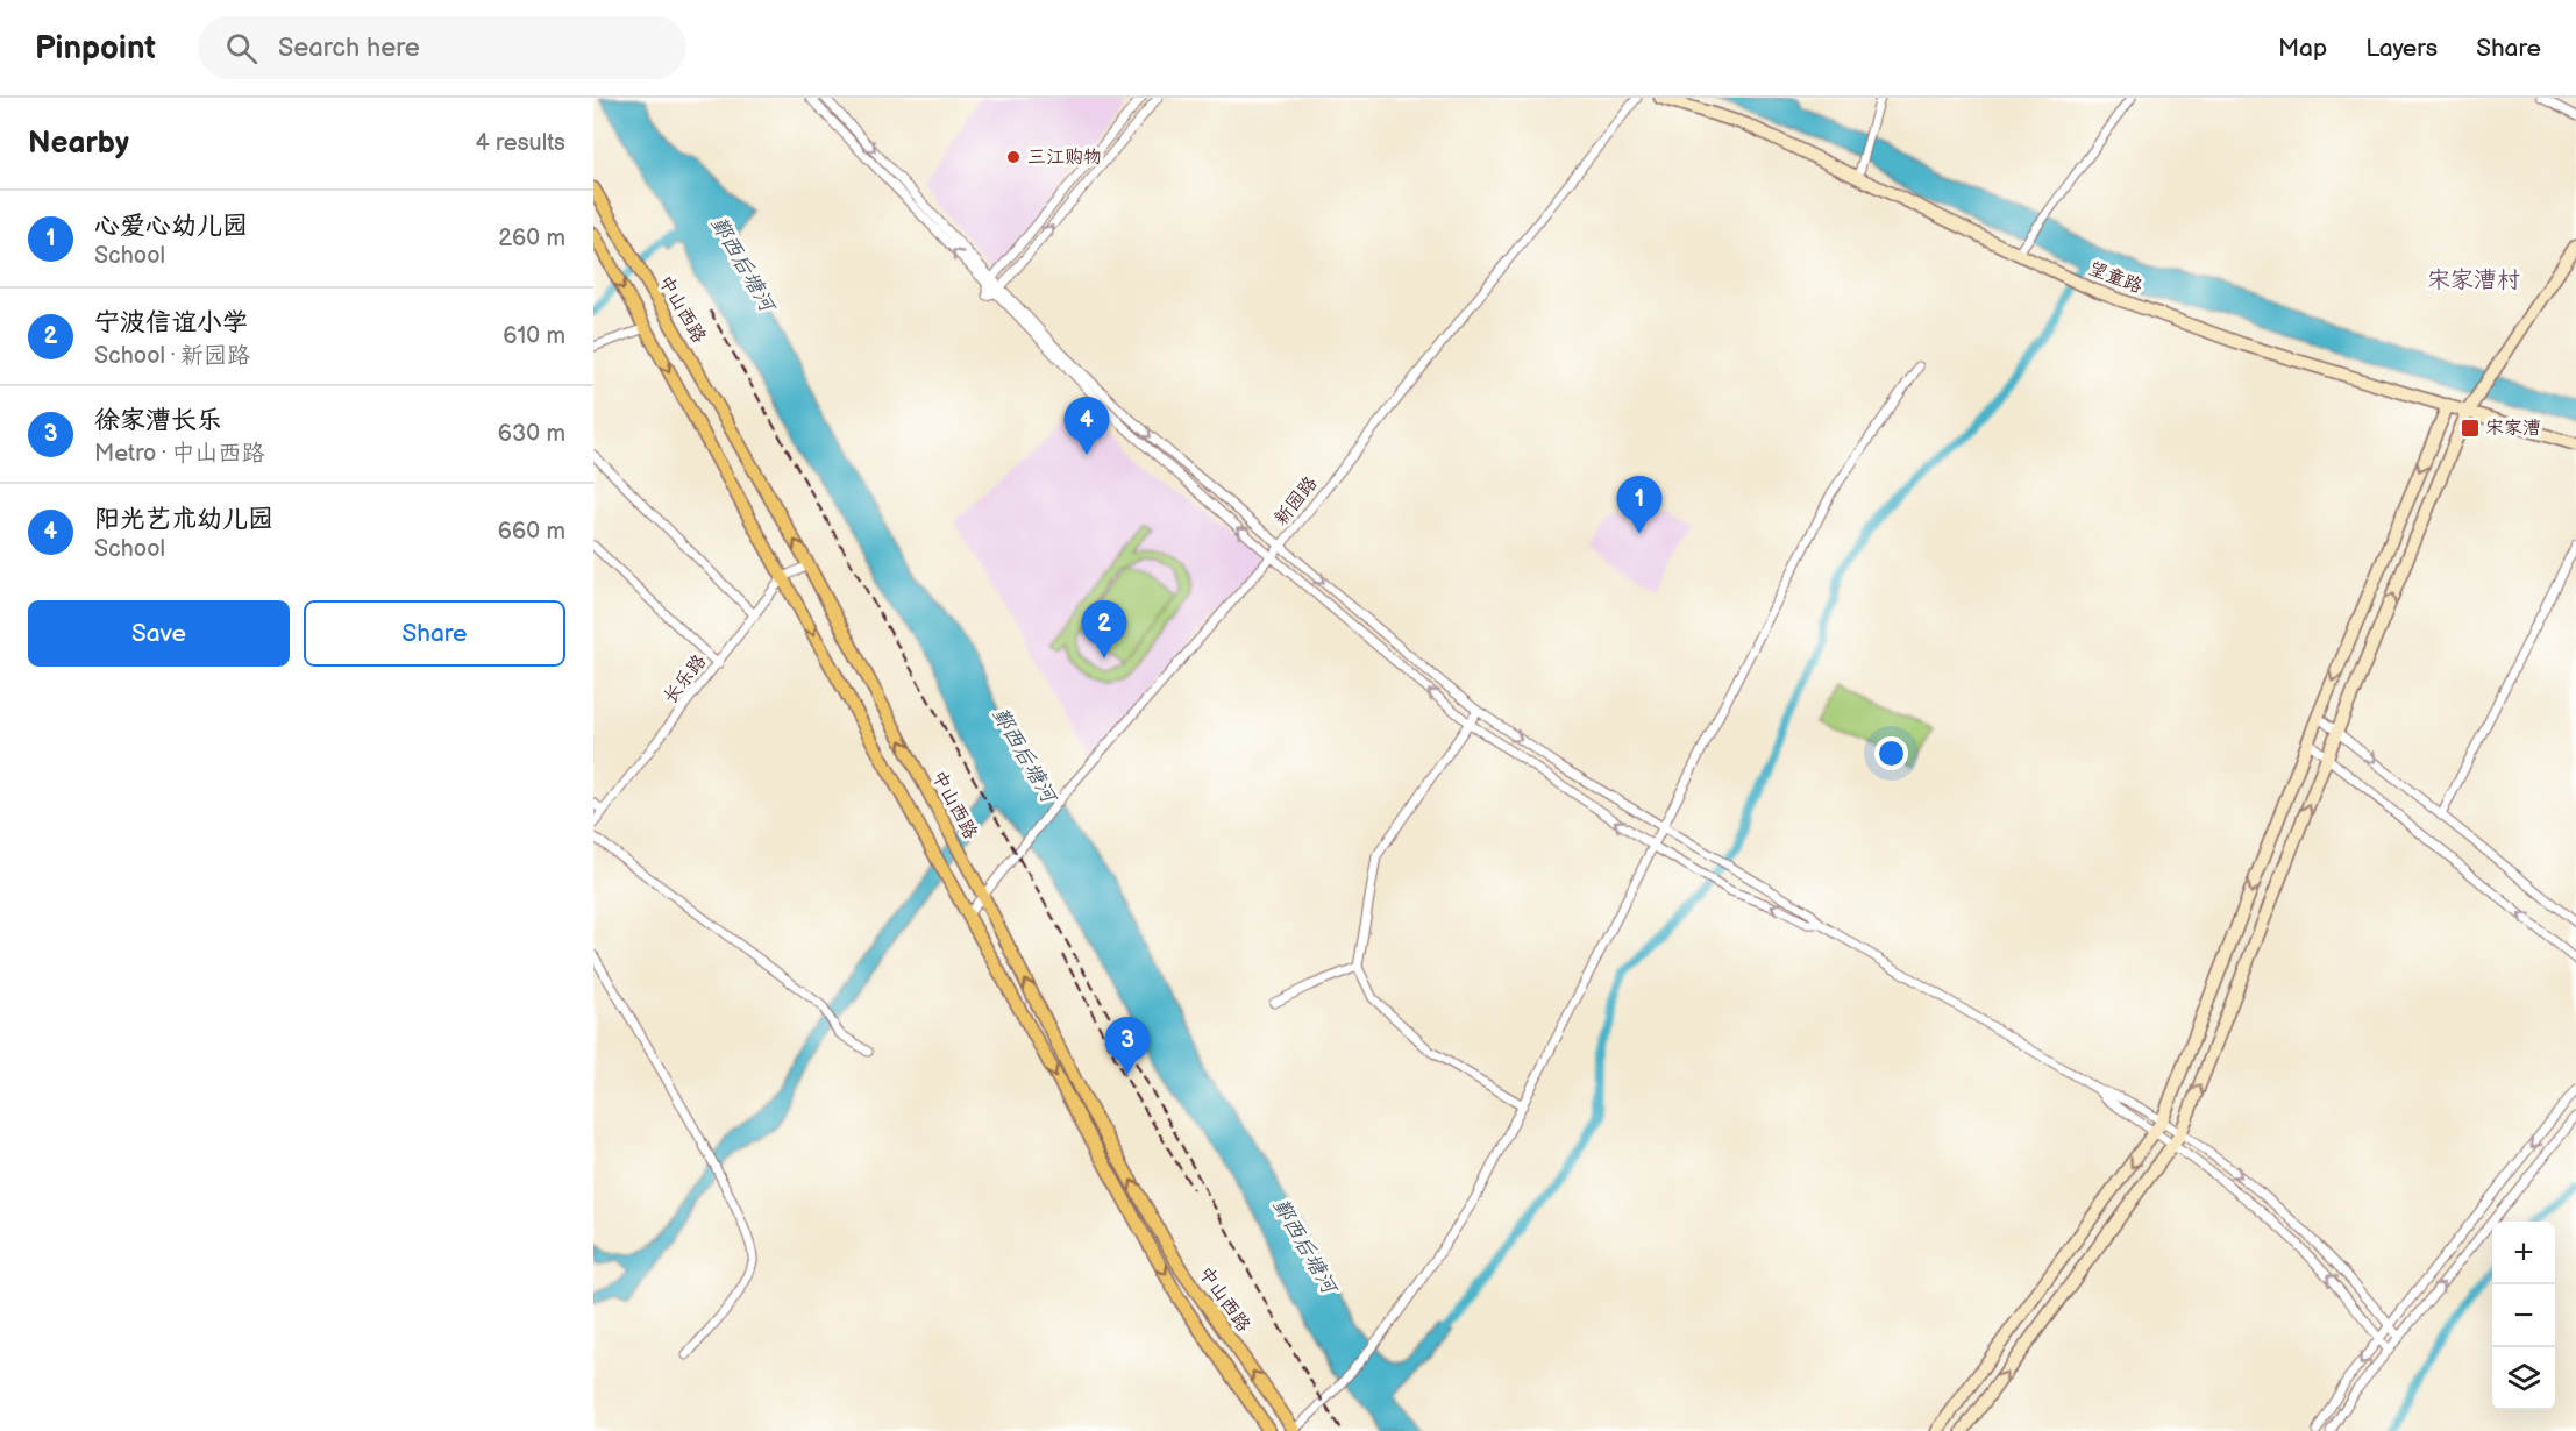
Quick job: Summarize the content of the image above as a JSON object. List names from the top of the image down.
{
  "streets": {
    "main road": ["中山西路"],
    "street": ["望童路", "新园路", "长乐路"]
  },
  "crossings": [
    ["中山西路", "新园路"],
    ["中山西路", "长乐路"]
  ],
  "districts": ["宋家漕村"],
  "water": ["鄞西后塘河"],
  "places": {
    "other": ["三江购物"],
    "transit": ["宋家漕"]
  },
  "page": {
    "header": "Pinpoint",
    "search": "Search here",
    "nav": ["Map", "Layers", "Share"],
    "heading": ["Nearby", "4 results"],
    "list": [
      {
        "mark": "1",
        "name": "心爱心幼儿园",
        "note": "School",
        "value": "260 m"
      },
      {
        "mark": "2",
        "name": "宁波信谊小学",
        "note": "School · 新园路",
        "value": "610 m"
      },
      {
        "mark": "3",
        "name": "徐家漕长乐",
        "note": "Metro · 中山西路",
        "value": "630 m"
      },
      {
        "mark": "4",
        "name": "阳光艺术幼儿园",
        "note": "School",
        "value": "660 m"
      }
    ],
    "pins": [
      "4",
      "1",
      "2",
      "3"
    ],
    "buttons": ["Save", "Share"],
    "map_buttons": ["+", "−"]
  }
}
